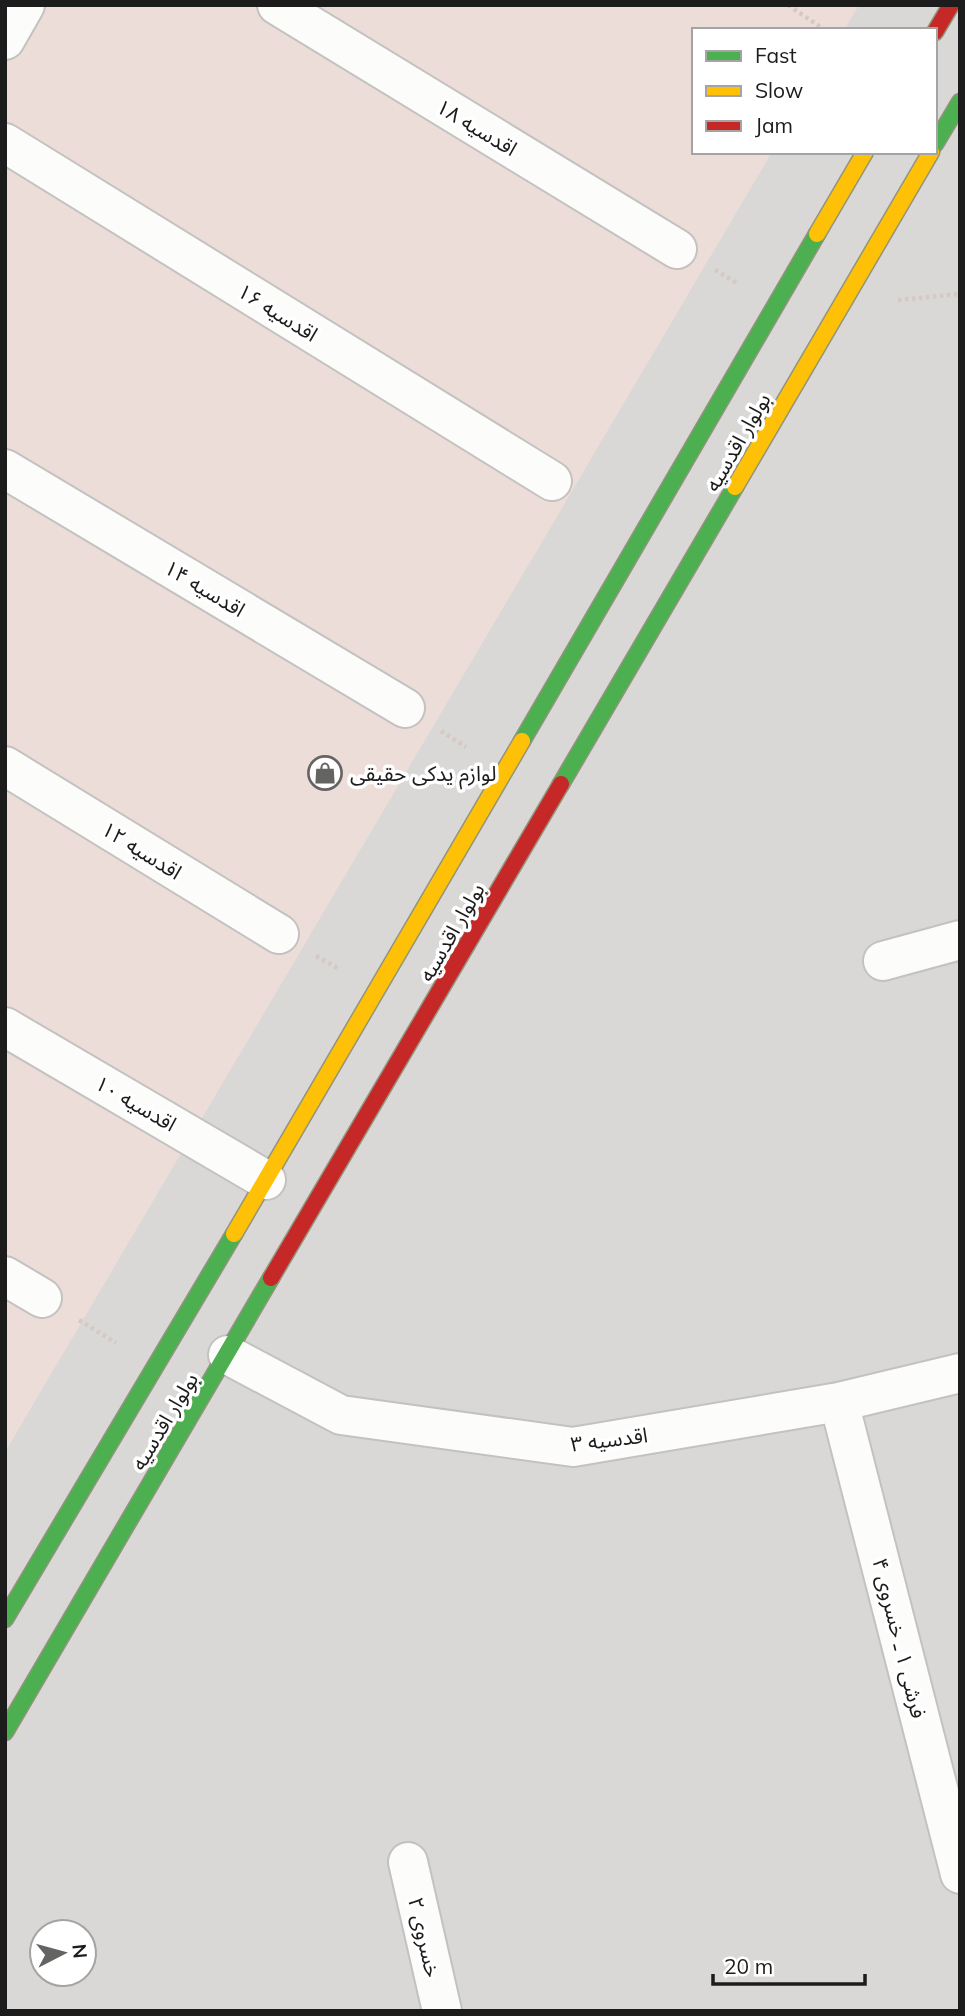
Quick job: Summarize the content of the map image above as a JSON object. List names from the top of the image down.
{
  "streets": {
    "main road": ["بولوار اقدسیه"],
    "street": [
      "اقدسیه ۱۸",
      "اقدسیه ۱۶",
      "اقدسیه ۱۴",
      "اقدسیه ۱۲",
      "اقدسیه ۱۰",
      "اقدسیه ۳",
      "فرشی ۱ ـ خسروی ۴",
      "خسروی ۲"
    ]
  },
  "crossings": [
    ["بولوار اقدسیه", "اقدسیه ۱۰"],
    ["بولوار اقدسیه", "اقدسیه ۳"],
    ["اقدسیه ۳", "فرشی ۱ ـ خسروی ۴"]
  ],
  "places": {
    "shop": ["لوازم یدکی حقیقی"]
  },
  "legend": ["Fast", "Slow", "Jam"],
  "scale_bar": "20 m",
  "north": "right"
}
